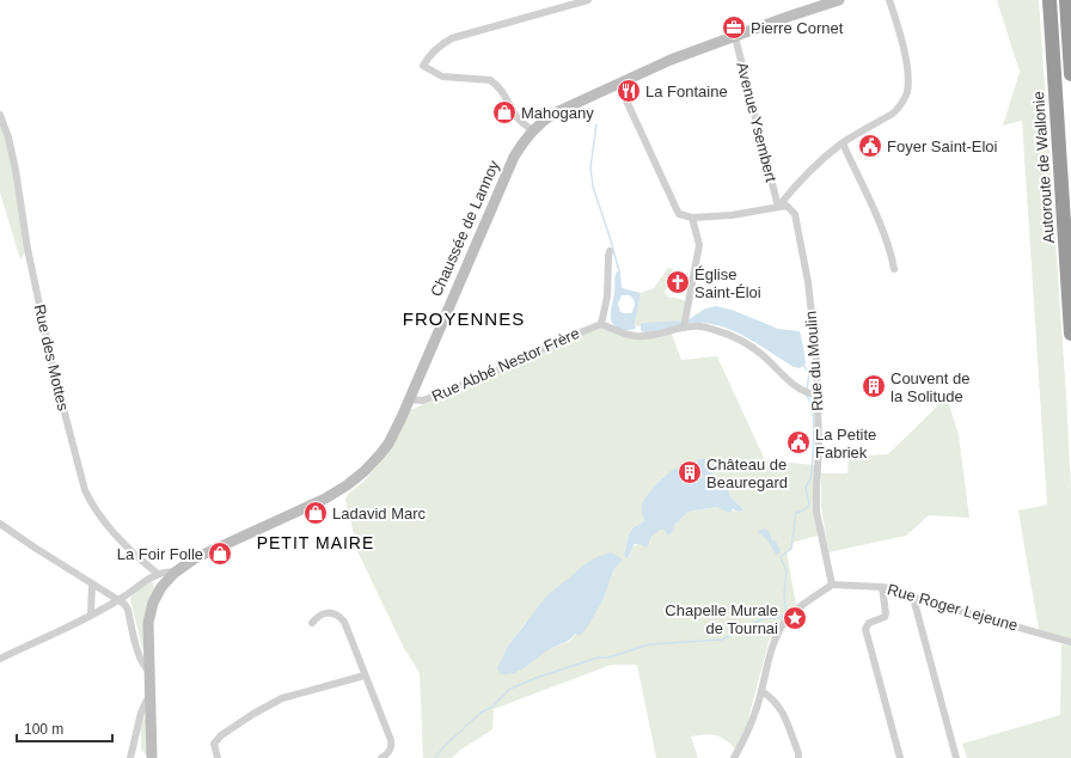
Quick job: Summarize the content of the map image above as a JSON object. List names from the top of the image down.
{
  "streets": {
    "highway": ["Autoroute de Wallonie"],
    "main road": ["Chaussée de Lannoy"],
    "street": [
      "Avenue Ysembert",
      "Rue des Mottes",
      "Rue du Moulin",
      "Rue Abbé Nestor Frère",
      "Rue Roger Lejeune"
    ]
  },
  "crossings": [
    ["Avenue Ysembert", "Chaussée de Lannoy"],
    ["Avenue Ysembert", "Rue du Moulin"],
    ["Chaussée de Lannoy", "Rue Abbé Nestor Frère"],
    ["Rue du Moulin", "Rue Roger Lejeune"]
  ],
  "districts": ["FROYENNES", "PETIT MAIRE"],
  "places": {
    "office": ["Pierre Cornet"],
    "restaurant": ["La Fontaine"],
    "shop": ["Mahogany", "Ladavid Marc", "La Foir Folle"],
    "public building": ["Foyer Saint-Eloi", "La Petite Fabriek"],
    "church": ["Église Saint-Éloi"],
    "building": ["Couvent de la Solitude", "Château de Beauregard"],
    "place": ["Chapelle Murale de Tournai"]
  },
  "scale_bar": "100 m"
}
